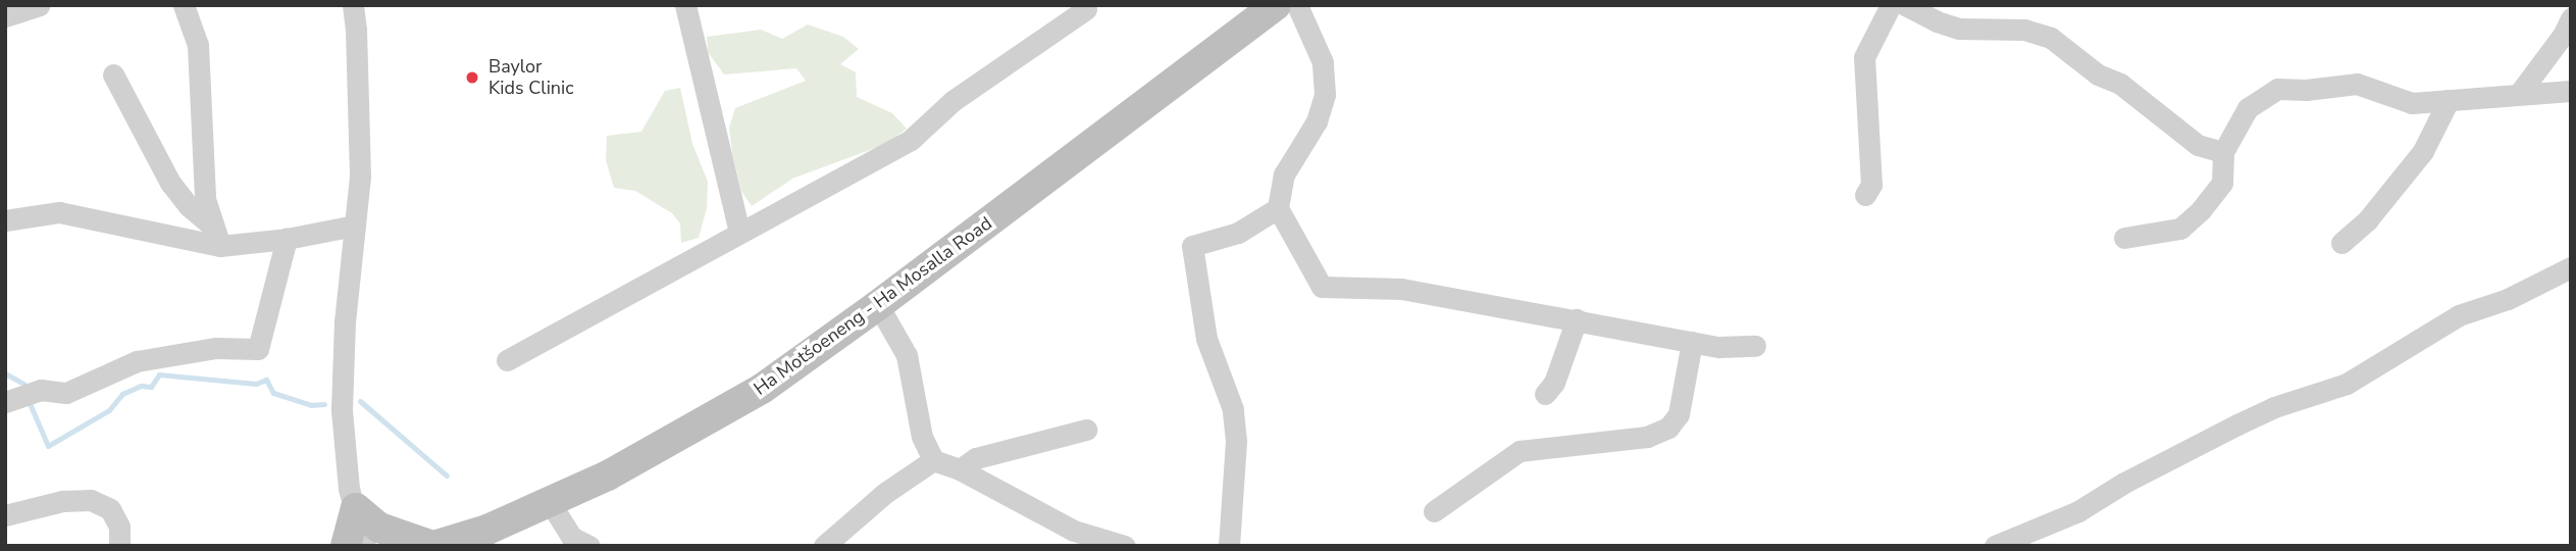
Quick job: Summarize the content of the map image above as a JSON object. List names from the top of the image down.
{
  "streets": {
    "main road": ["Ha Motšoeneng - Ha Mosalla Road"]
  },
  "places": ["Baylor Kids Clinic"]
}
